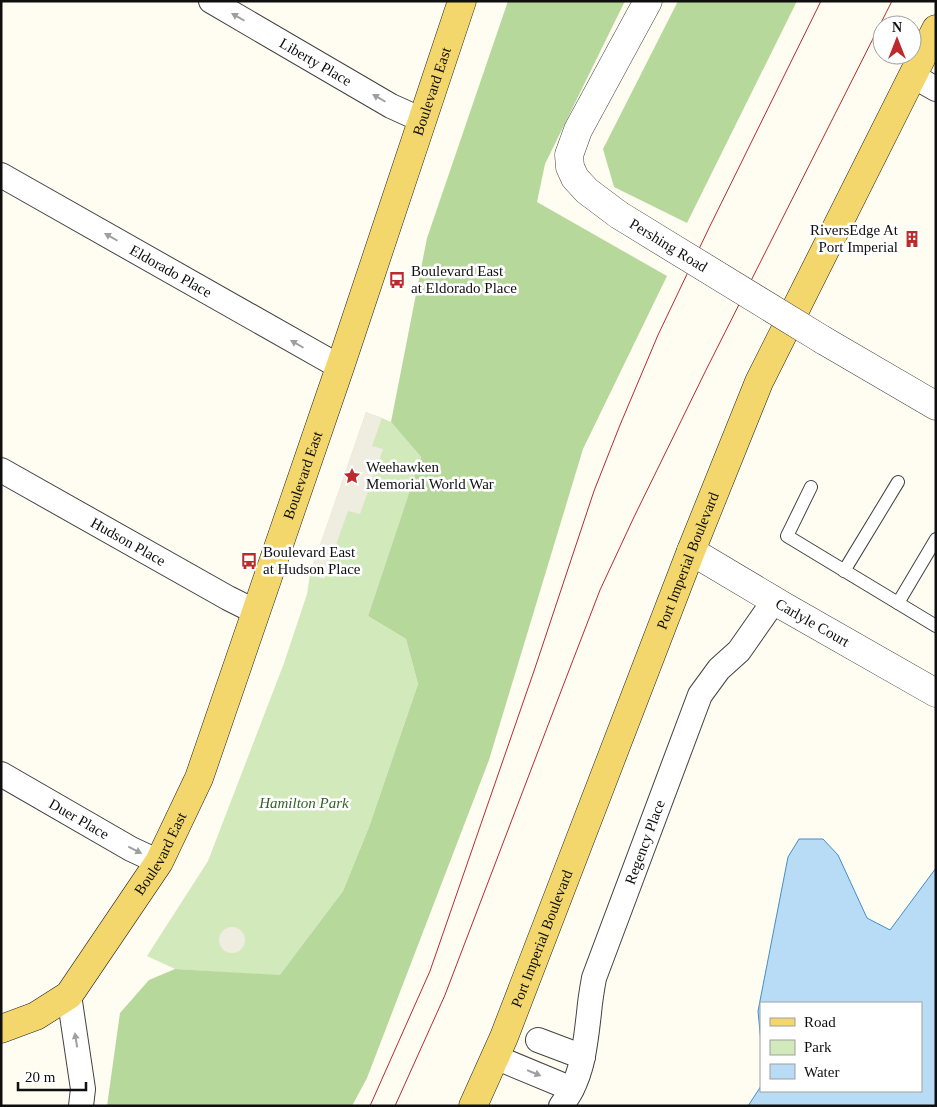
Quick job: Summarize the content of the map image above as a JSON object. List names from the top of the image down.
{
  "streets": {
    "main road": ["Boulevard East", "Port Imperial Boulevard"],
    "street": [
      "Liberty Place",
      "Pershing Road",
      "Eldorado Place",
      "Hudson Place",
      "Carlyle Court",
      "Duer Place",
      "Regency Place"
    ]
  },
  "crossings": [
    ["Liberty Place", "Boulevard East"],
    ["Boulevard East", "Eldorado Place"],
    ["Boulevard East", "Hudson Place"],
    ["Boulevard East", "Duer Place"],
    ["Port Imperial Boulevard", "Carlyle Court"],
    ["Carlyle Court", "Regency Place"]
  ],
  "one_way": ["Liberty Place", "Eldorado Place", "Duer Place"],
  "parks": ["Hamilton Park"],
  "places": {
    "building": ["RiversEdge At Port Imperial"],
    "bus stop": ["Boulevard East at Eldorado Place", "Boulevard East at Hudson Place"],
    "place": ["Weehawken Memorial World War"]
  },
  "legend": ["Road", "Park", "Water"],
  "scale_bar": "20 m",
  "north": "top"
}
